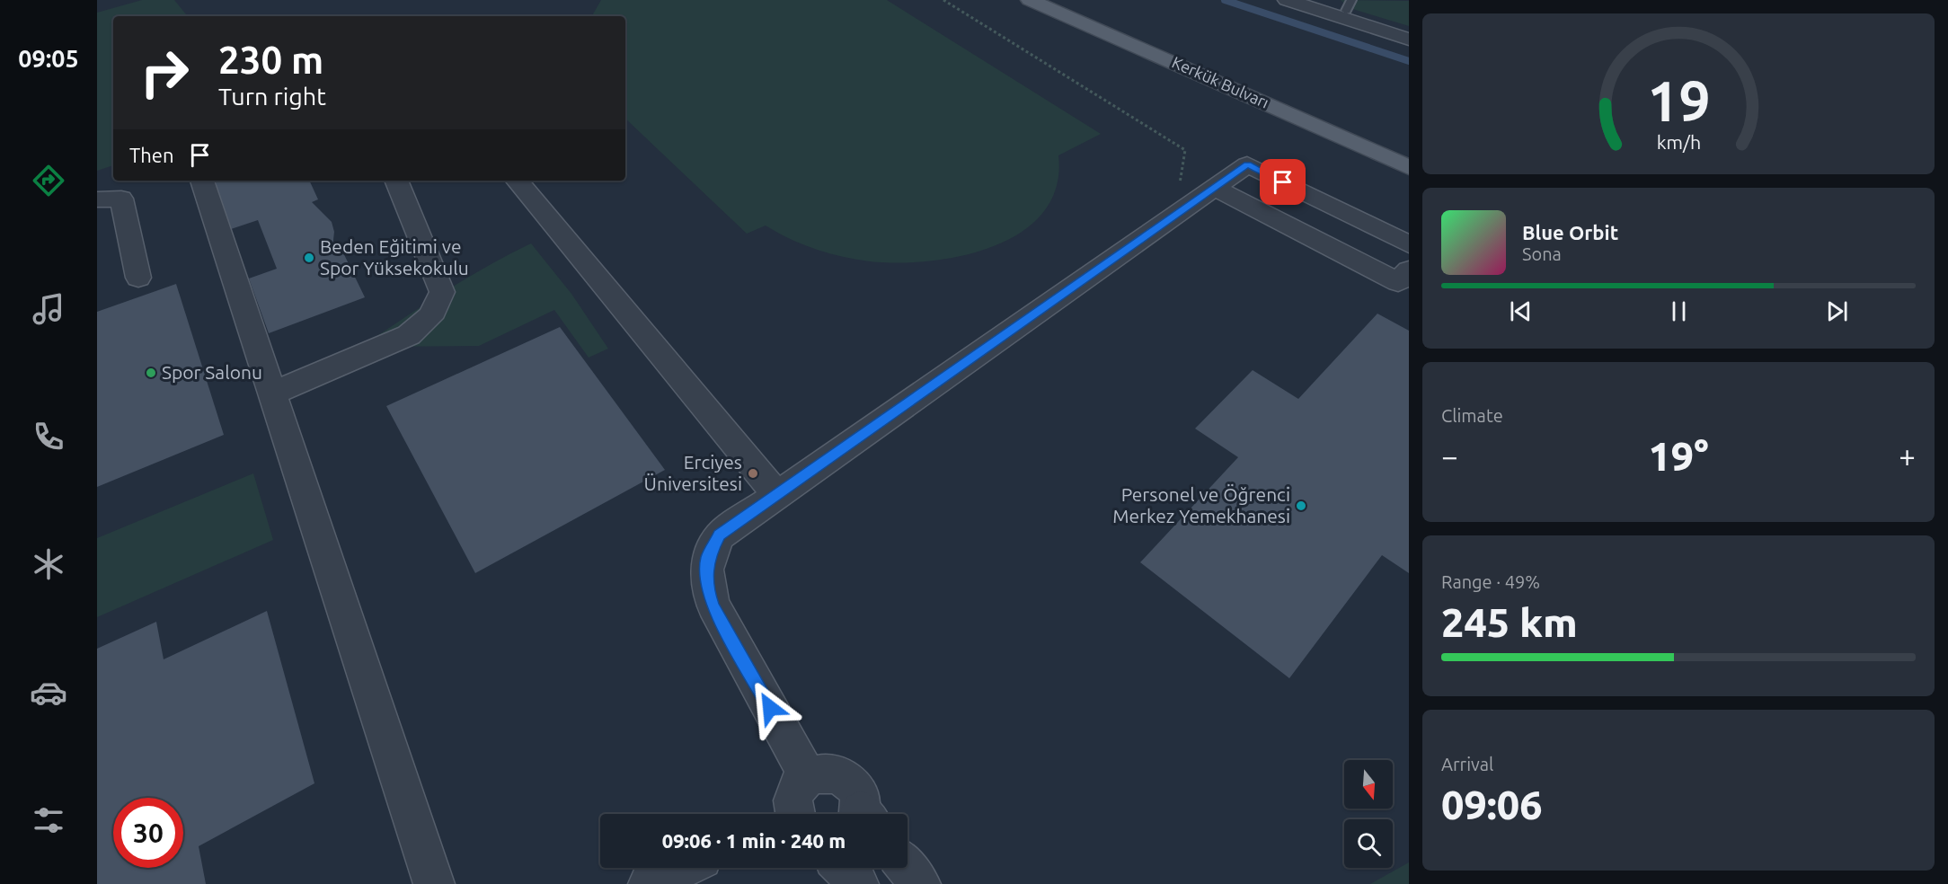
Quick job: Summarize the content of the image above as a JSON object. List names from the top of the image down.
{
  "streets": {
    "main road": ["Kerkük Bulvarı"]
  },
  "places": [
    "Beden Eğitimi ve Spor Yüksekokulu",
    "Spor Salonu",
    "Erciyes Üniversitesi",
    "Personel ve Öğrenci Merkez Yemekhanesi"
  ],
  "north": "bottom",
  "page": {
    "tabs": "09:05",
    "turn": ["230 m", "Turn right"],
    "then": "Then",
    "song": ["Blue Orbit", "Sona"],
    "tile": [
      "Climate",
      ["Range · 49%", "245 km"],
      ["Arrival", "09:06"]
    ],
    "heat": ["−", "19°", "+"],
    "limit": "30",
    "trip": "09:06 · 1 min · 240 m",
    "gauge": ["19", "km/h"]
  }
}
